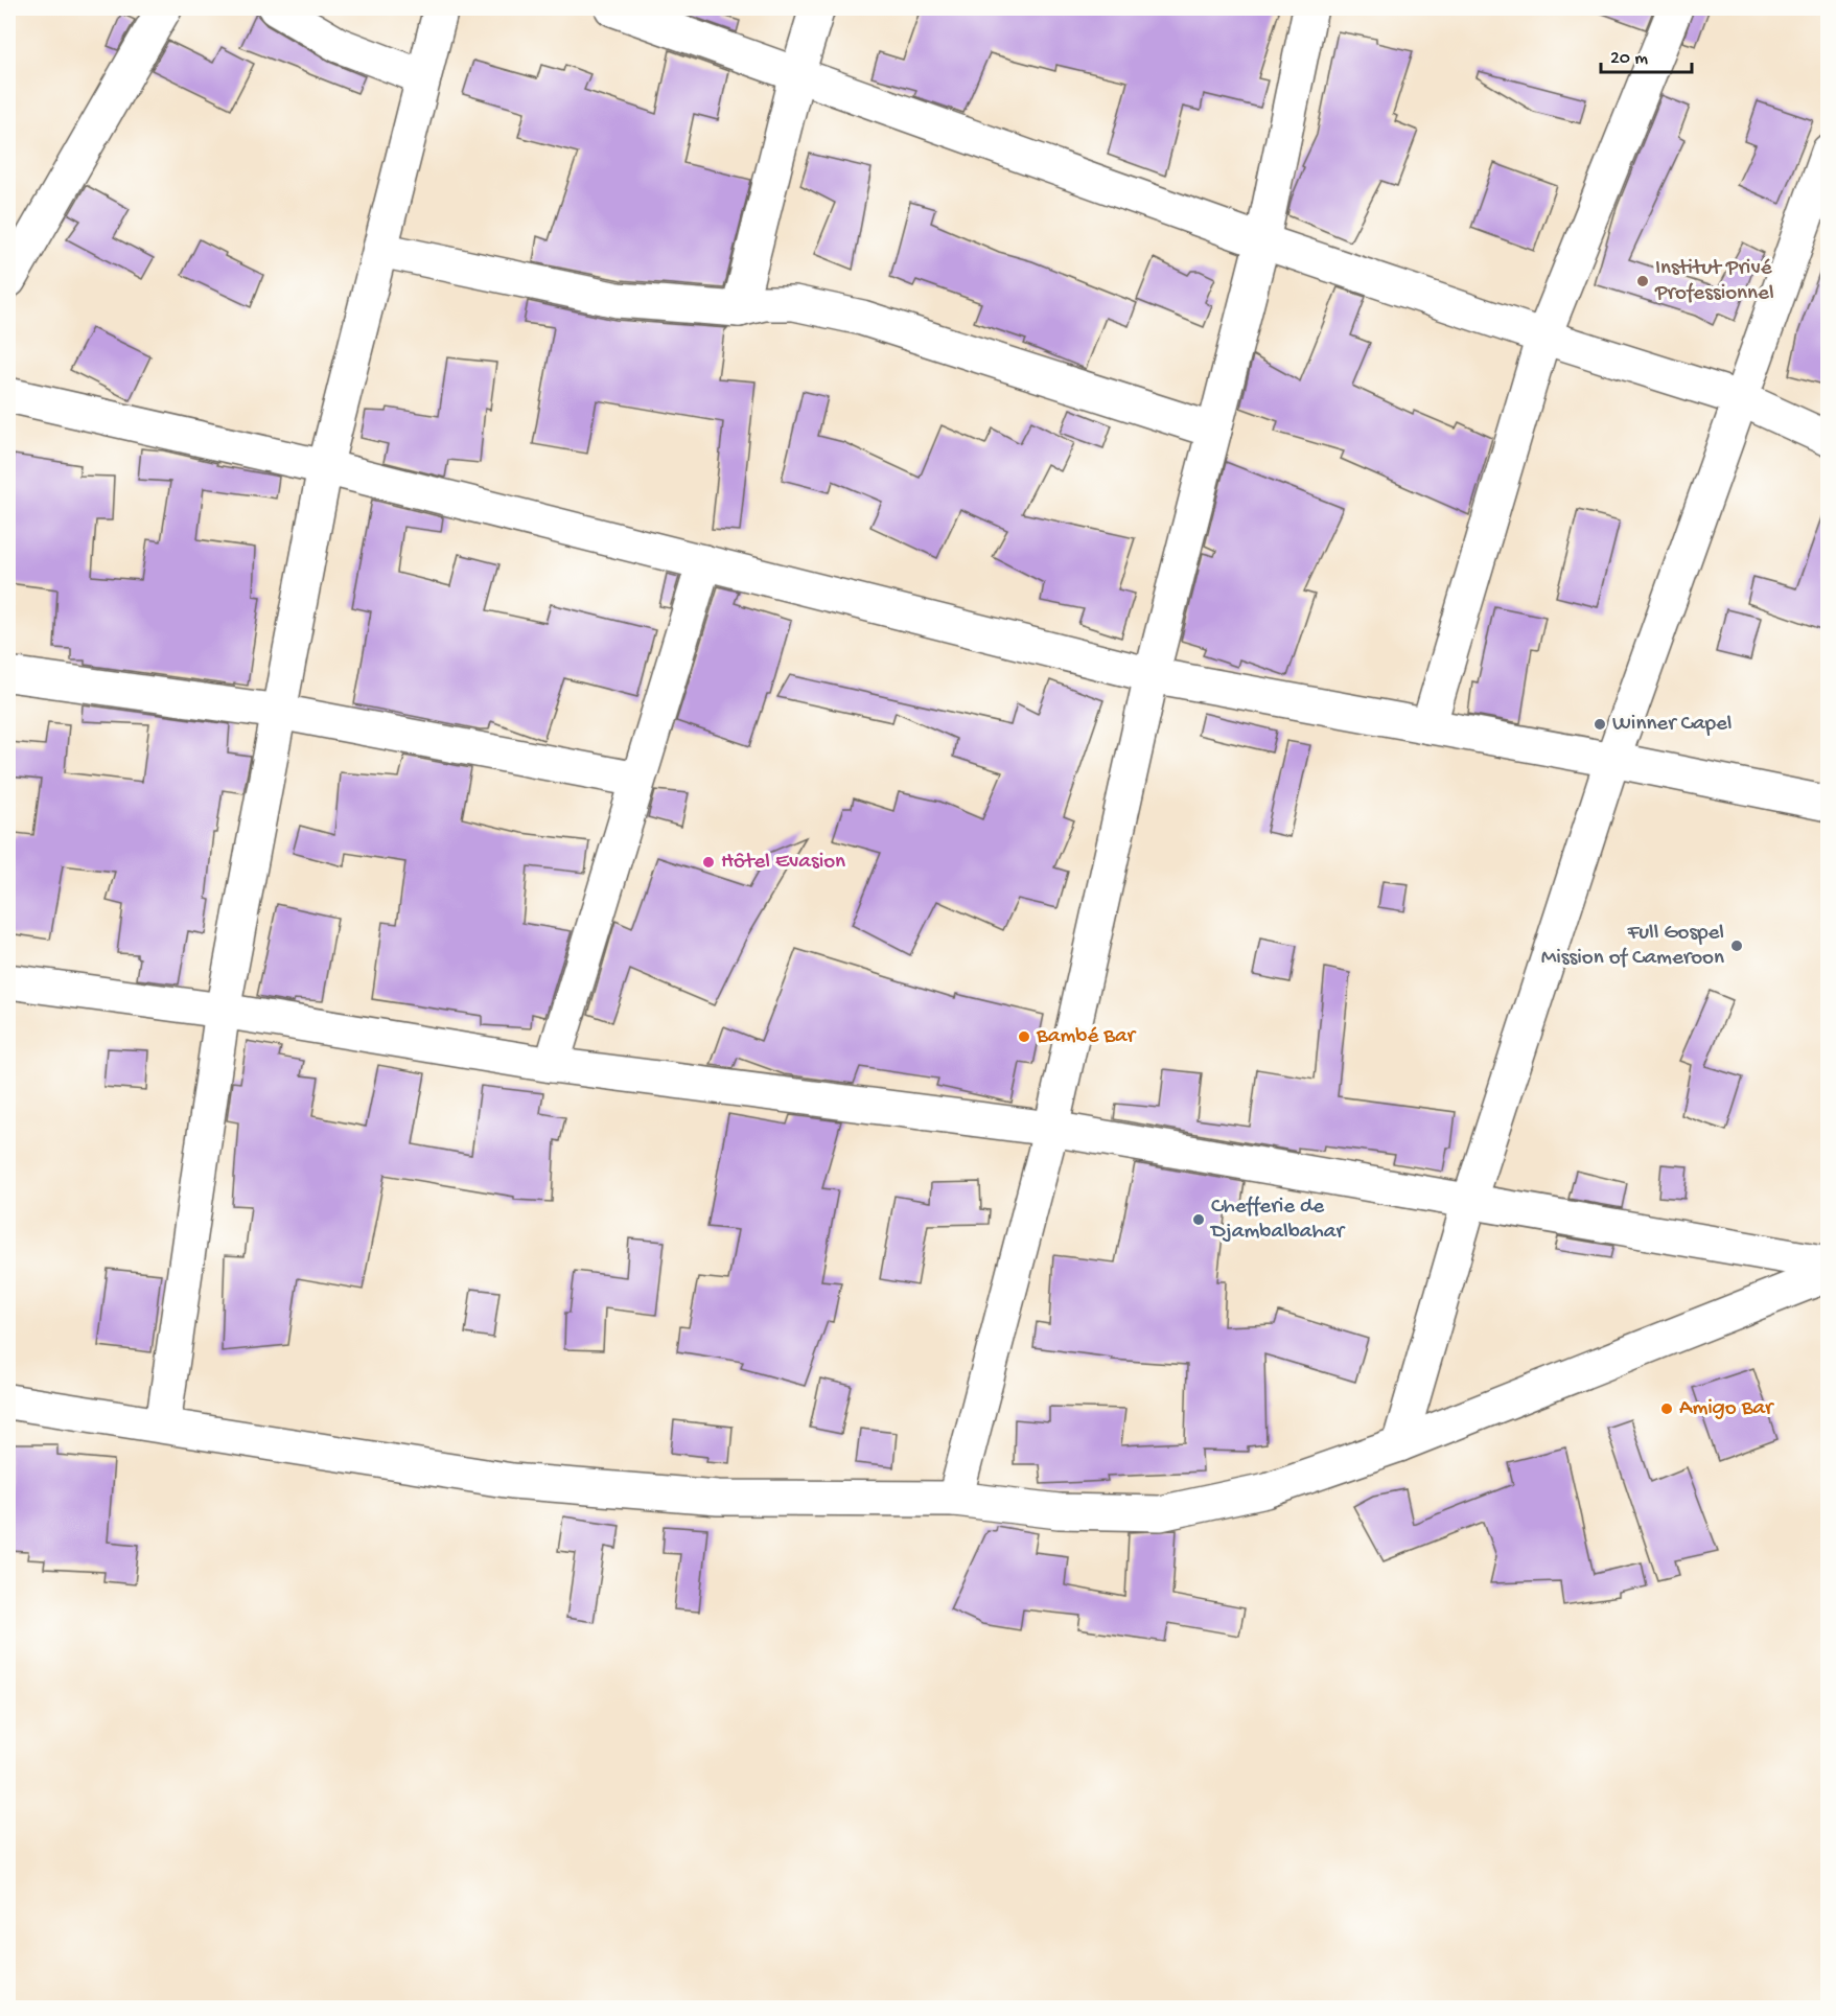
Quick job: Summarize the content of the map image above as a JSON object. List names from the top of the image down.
{
  "places": [
    "Institut Privé Professionnel",
    "Winner Capel",
    "Hôtel Evasion",
    "Full Gospel Mission of Cameroon",
    "Bambé Bar",
    "Chefferie de Djambalbahar",
    "Amigo Bar"
  ],
  "scale_bar": "20 m"
}
